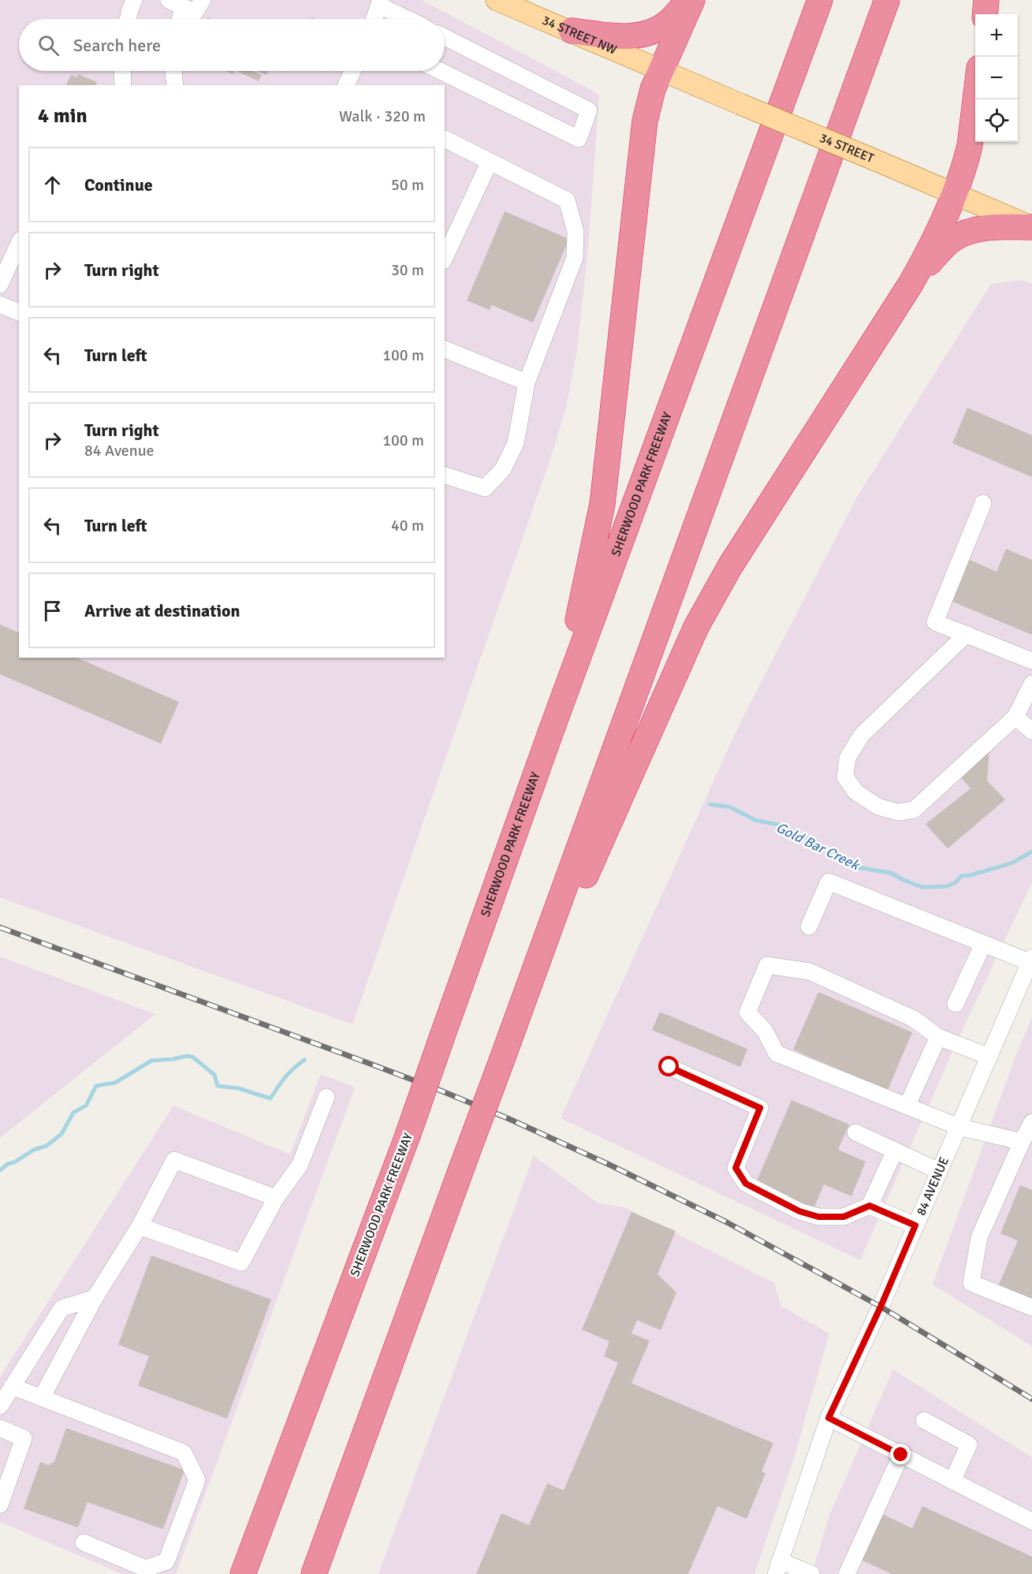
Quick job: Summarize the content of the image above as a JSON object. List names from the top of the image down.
{
  "streets": {
    "highway": ["SHERWOOD PARK FREEWAY"],
    "main road": ["34 STREET NW", "34 STREET"],
    "street": ["84 AVENUE"]
  },
  "crossings": [
    ["34 STREET NW", "34 STREET"]
  ],
  "water": ["Gold Bar Creek"],
  "page": {
    "map_buttons": ["+", "−"],
    "search": "Search here",
    "heading": ["4 min", "Walk · 320 m"],
    "list": [
      ["Continue", "50 m"],
      ["Turn right", "30 m"],
      ["Turn left", "100 m"],
      ["Turn right", "84 Avenue", "100 m"],
      ["Turn left", "40 m"],
      "Arrive at destination"
    ]
  }
}
